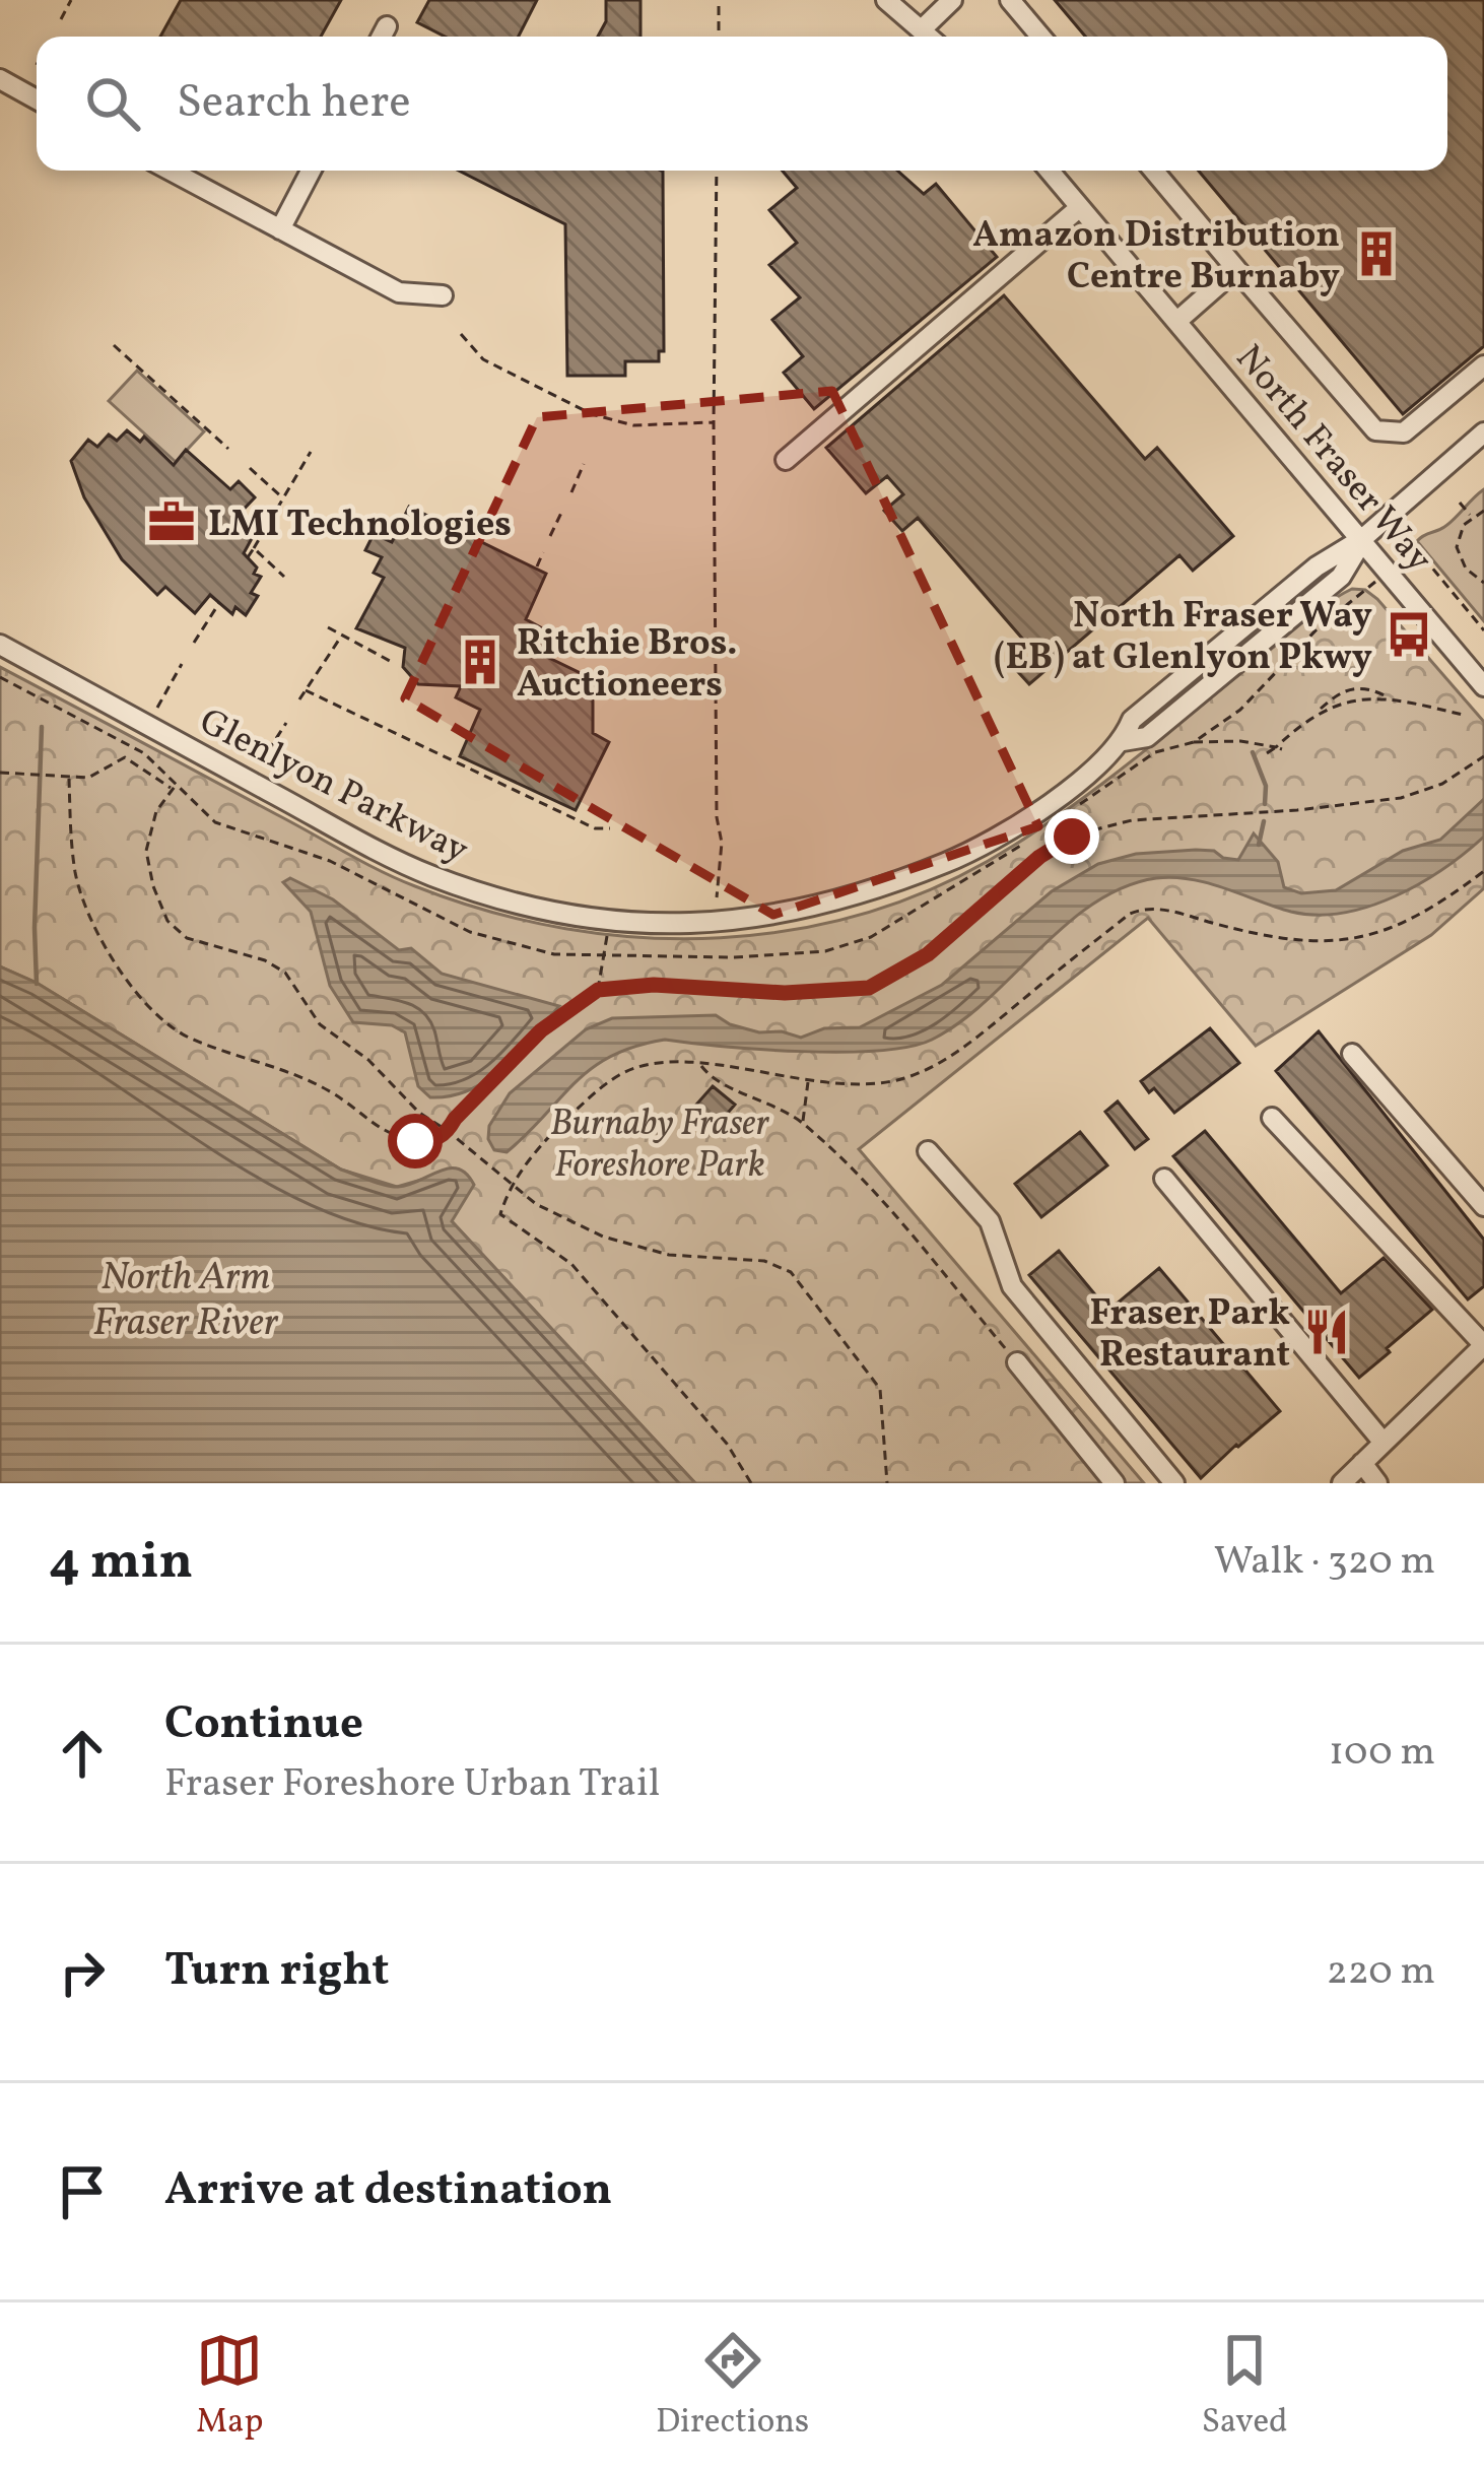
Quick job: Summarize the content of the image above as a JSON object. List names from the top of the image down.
{
  "streets": {
    "street": ["North Fraser Way", "Glenlyon Parkway"]
  },
  "crossings": [
    ["North Fraser Way", "Glenlyon Parkway"]
  ],
  "water": ["North Arm Fraser River"],
  "parks": ["Burnaby Fraser Foreshore Park"],
  "places": {
    "building": ["Amazon Distribution Centre Burnaby", "Ritchie Bros. Auctioneers"],
    "office": ["LMI Technologies"],
    "bus stop": ["North Fraser Way (EB) at Glenlyon Pkwy"],
    "restaurant": ["Fraser Park Restaurant"]
  },
  "page": {
    "search": "Search here",
    "heading": ["4 min", "Walk · 320 m"],
    "list": [
      ["Continue", "Fraser Foreshore Urban Trail", "100 m"],
      ["Turn right", "220 m"],
      "Arrive at destination"
    ],
    "nav": ["Map", "Directions", "Saved"]
  }
}
